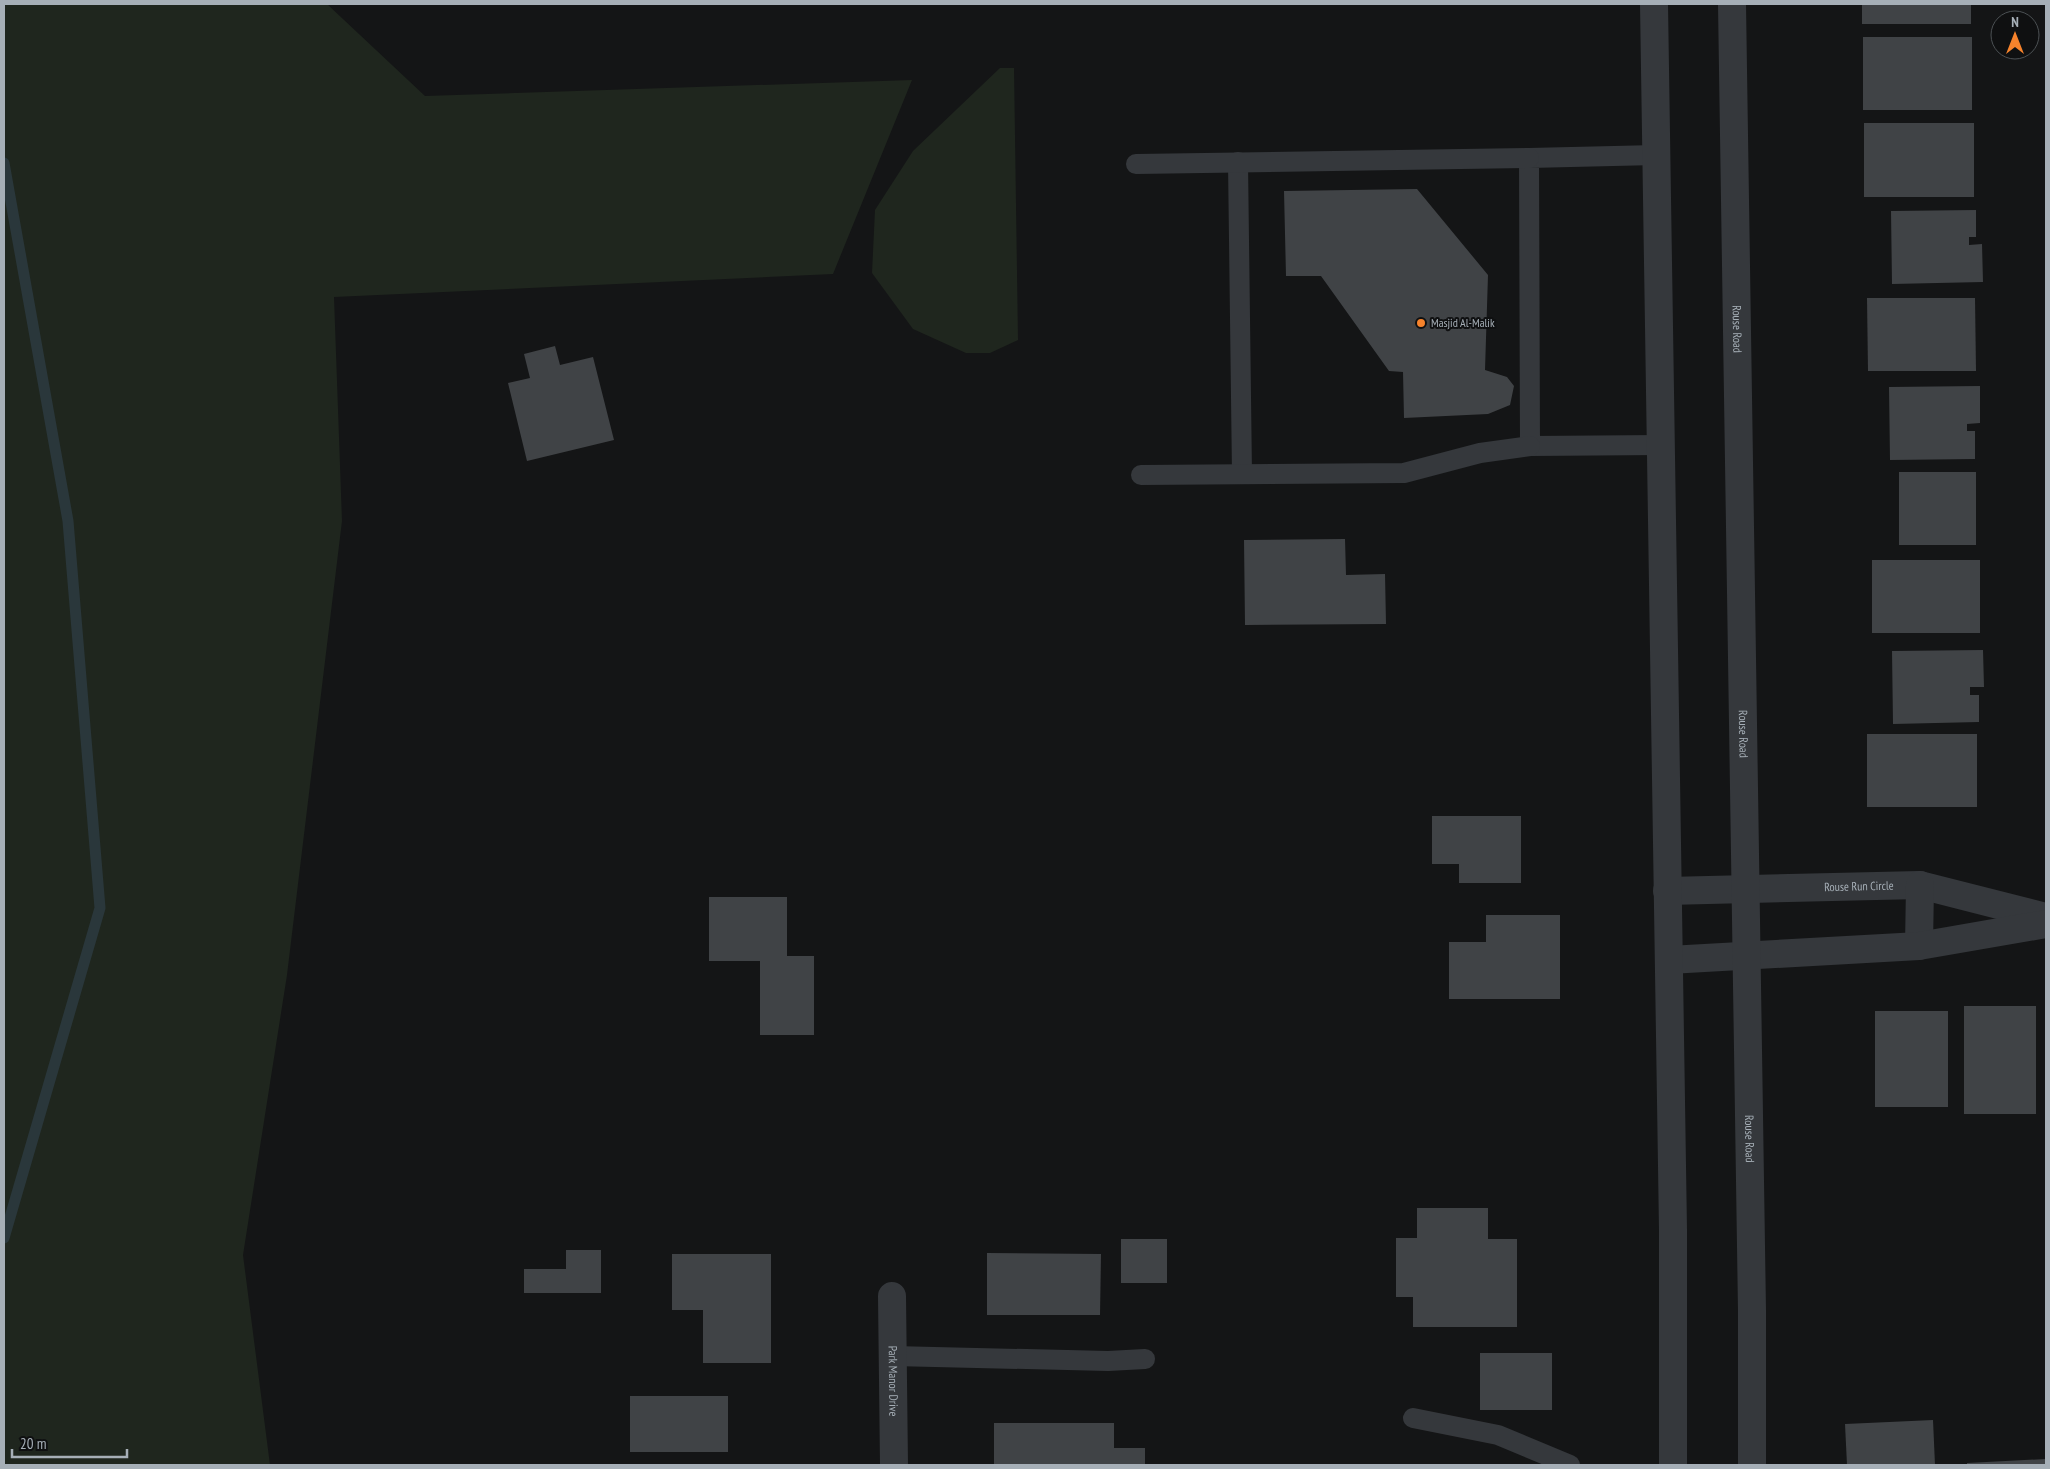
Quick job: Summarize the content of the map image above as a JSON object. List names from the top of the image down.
{
  "streets": {
    "street": ["Rouse Road", "Rouse Run Circle", "Park Manor Drive"]
  },
  "crossings": [
    ["Rouse Road", "Rouse Run Circle"]
  ],
  "places": ["Masjid Al-Malik"],
  "scale_bar": "20 m",
  "north": "top"
}
